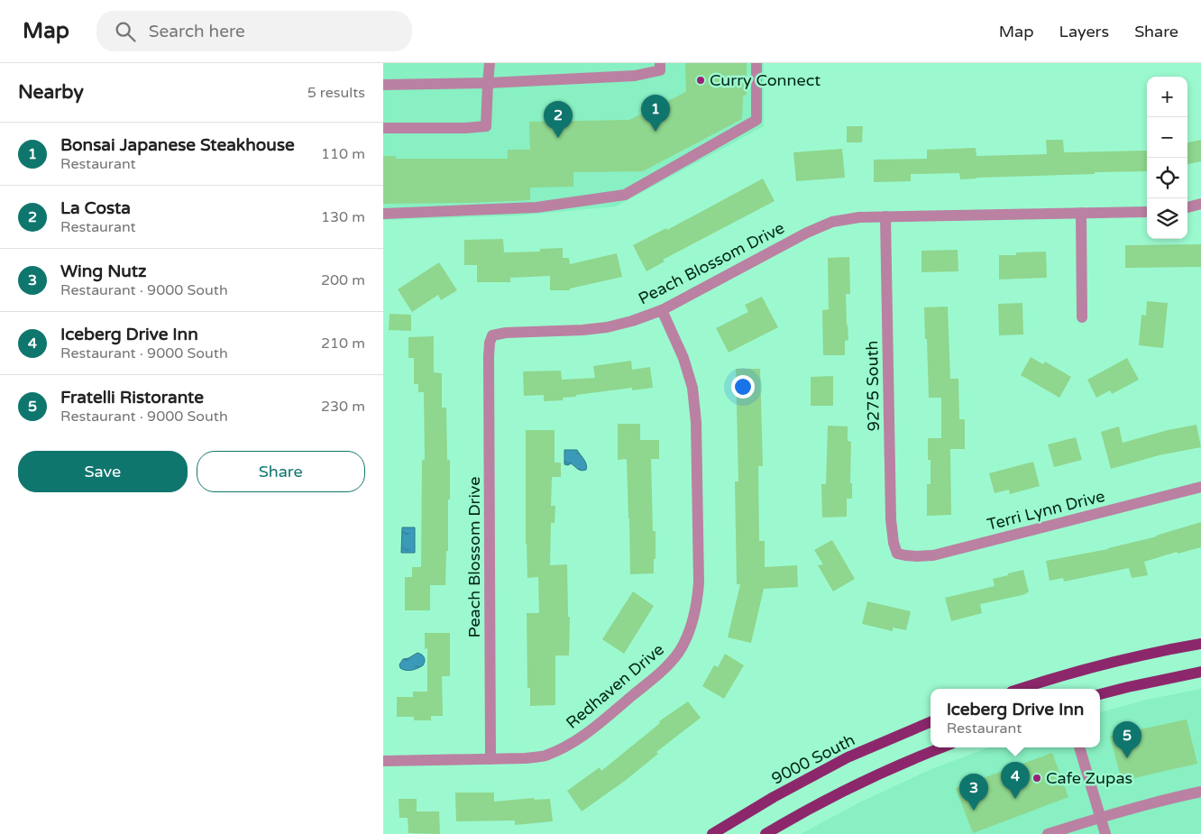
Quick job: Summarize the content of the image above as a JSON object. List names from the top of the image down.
{
  "streets": {
    "main road": ["9000 South"],
    "street": [
      "Peach Blossom Drive",
      "9275 South",
      "Terri Lynn Drive",
      "Redhaven Drive"
    ]
  },
  "crossings": [
    ["Peach Blossom Drive", "9275 South"],
    ["Peach Blossom Drive", "Redhaven Drive"],
    ["9275 South", "Terri Lynn Drive"]
  ],
  "places": ["Curry Connect", "Cafe Zupas"],
  "page": {
    "header": "Map",
    "search": "Search here",
    "nav": ["Map", "Layers", "Share"],
    "heading": ["Nearby", "5 results"],
    "map_buttons": ["+", "−"],
    "pins": [
      "1",
      "2",
      "5",
      "4",
      "3"
    ],
    "list": [
      {
        "mark": "1",
        "name": "Bonsai Japanese Steakhouse",
        "note": "Restaurant",
        "value": "110 m"
      },
      {
        "mark": "2",
        "name": "La Costa",
        "note": "Restaurant",
        "value": "130 m"
      },
      {
        "mark": "3",
        "name": "Wing Nutz",
        "note": "Restaurant · 9000 South",
        "value": "200 m"
      },
      {
        "mark": "4",
        "name": "Iceberg Drive Inn",
        "note": "Restaurant · 9000 South",
        "value": "210 m"
      },
      {
        "mark": "5",
        "name": "Fratelli Ristorante",
        "note": "Restaurant · 9000 South",
        "value": "230 m"
      }
    ],
    "buttons": ["Save", "Share"],
    "popup": ["Iceberg Drive Inn", "Restaurant"]
  }
}
